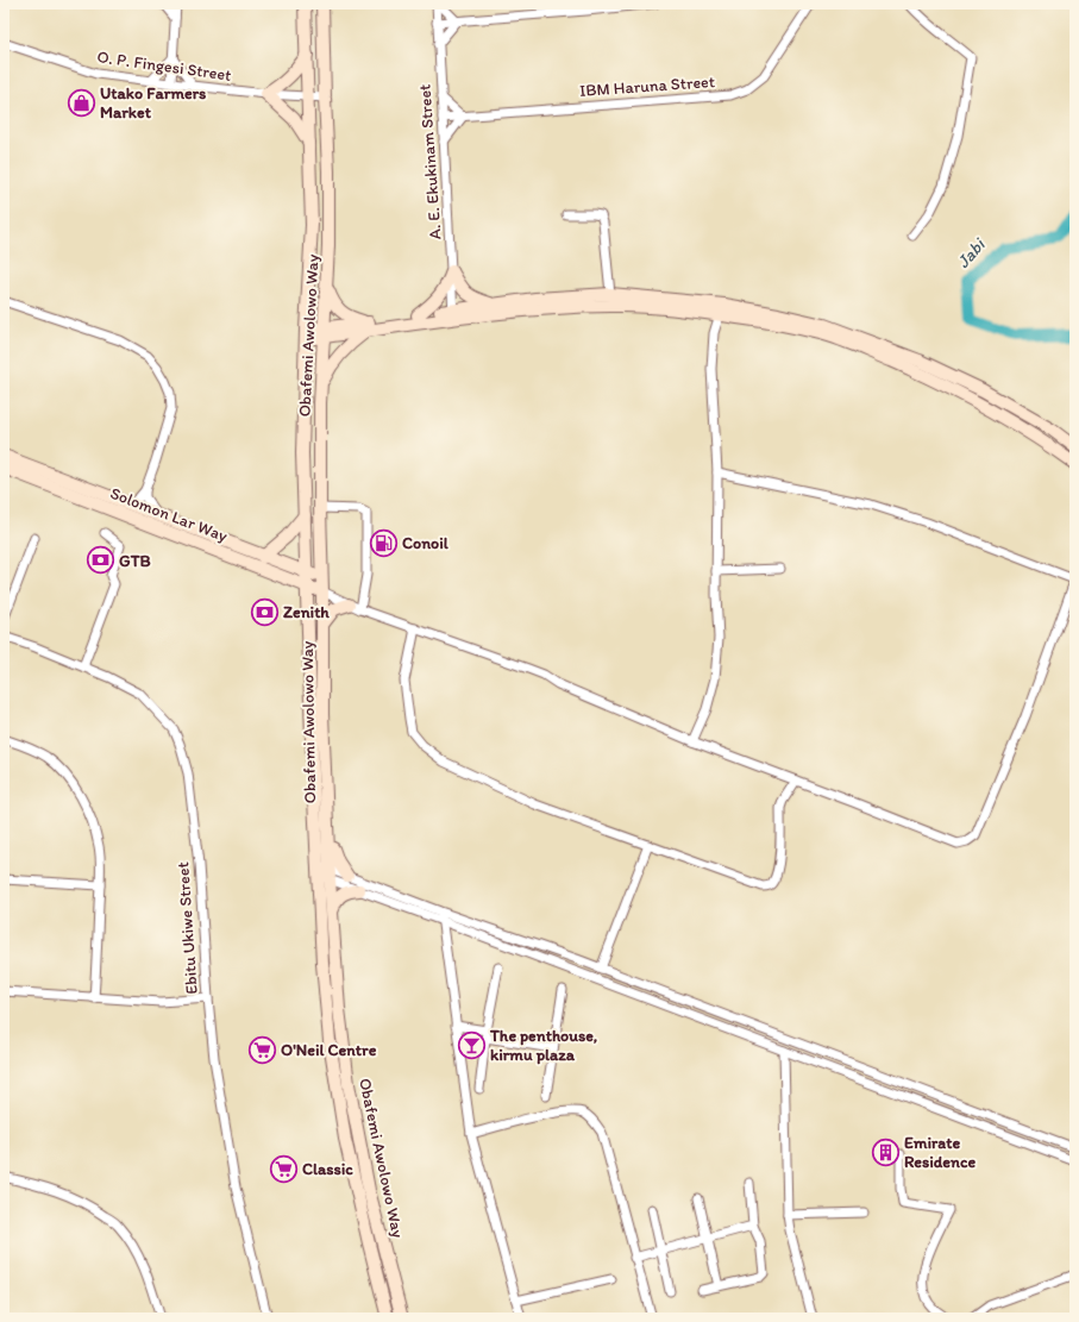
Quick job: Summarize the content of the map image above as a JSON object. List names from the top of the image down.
{
  "streets": {
    "main road": ["Obafemi Awolowo Way", "Solomon Lar Way"],
    "street": [
      "O. P. Fingesi Street",
      "IBM Haruna Street",
      "A. E. Ekukinam Street",
      "Ebitu Ukiwe Street"
    ]
  },
  "crossings": [
    ["O. P. Fingesi Street", "Obafemi Awolowo Way"],
    ["IBM Haruna Street", "A. E. Ekukinam Street"],
    ["Obafemi Awolowo Way", "Solomon Lar Way"]
  ],
  "water": ["Jabi"],
  "places": {
    "shop": ["Utako Farmers Market"],
    "fuel station": ["Conoil"],
    "bank": ["GTB", "Zenith"],
    "bar": ["The penthouse, kirmu plaza"],
    "supermarket": ["O'Neil Centre", "Classic"],
    "building": ["Emirate Residence"]
  }
}
